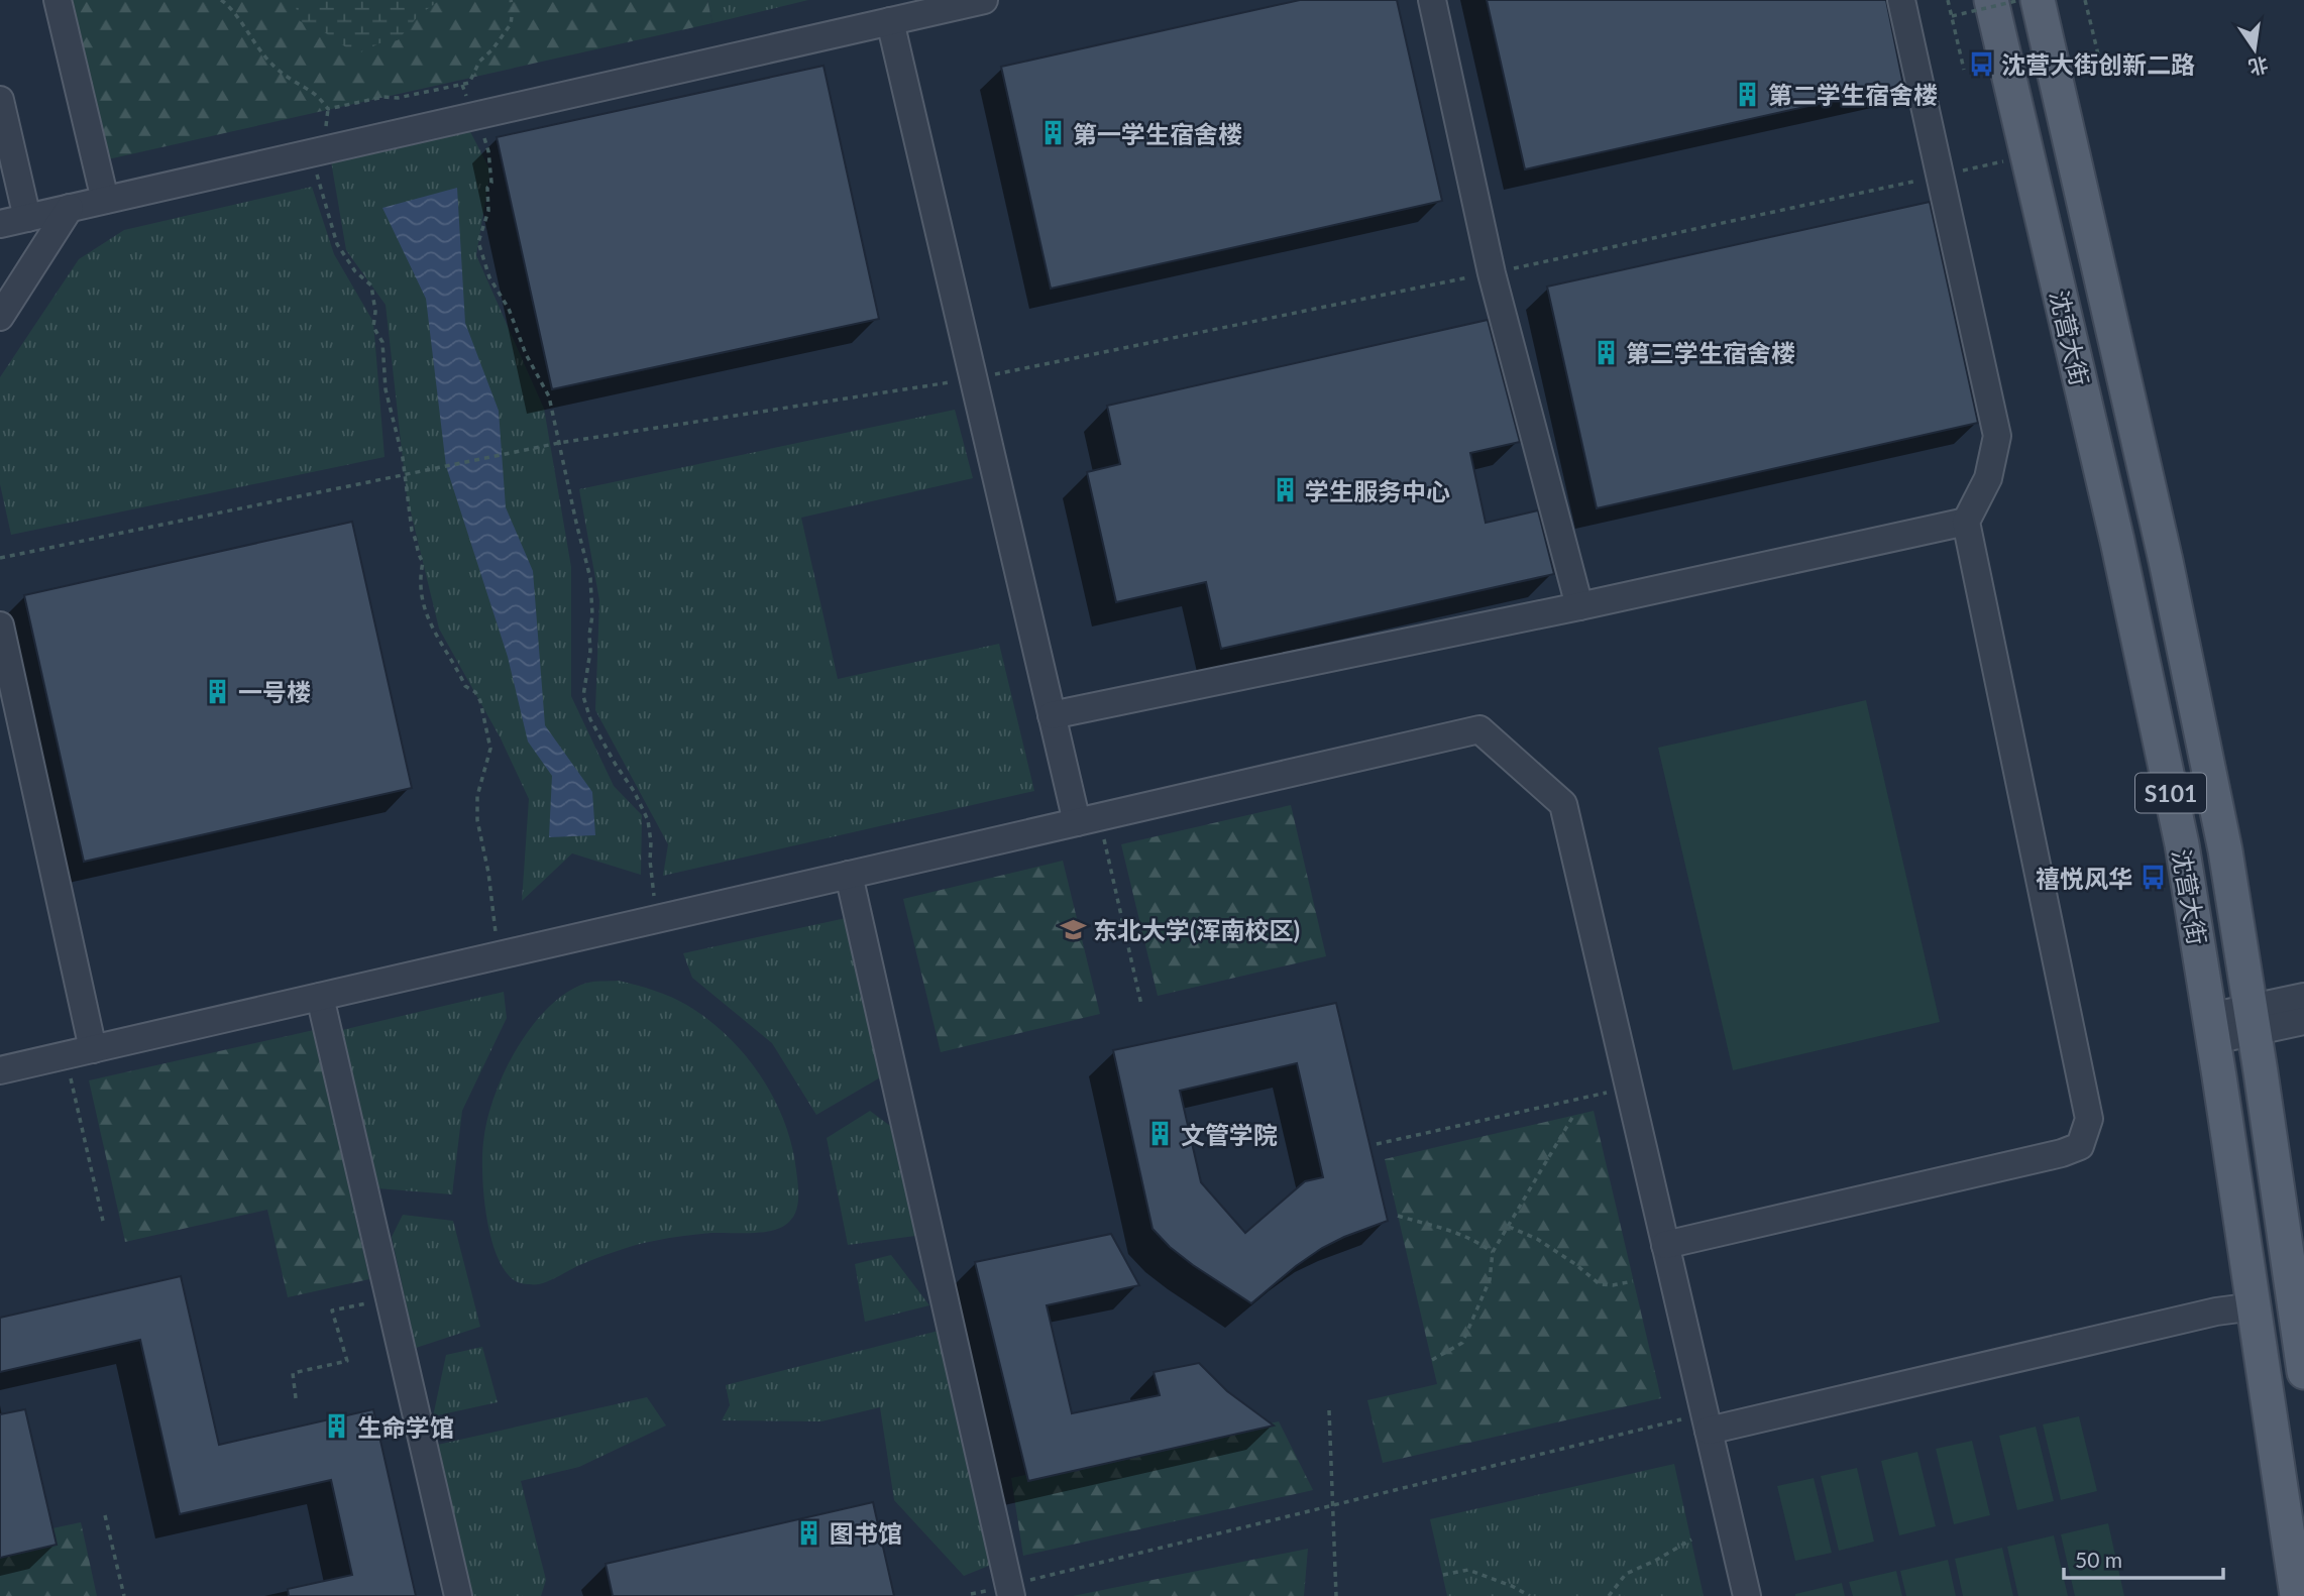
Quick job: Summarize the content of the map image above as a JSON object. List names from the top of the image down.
{
  "streets": {
    "main road": ["沈营大街", "S101"]
  },
  "places": {
    "bus stop": ["沈营大街创新二路", "禧悦风华"],
    "building": [
      "第二学生宿舍楼",
      "第一学生宿舍楼",
      "第三学生宿舍楼",
      "学生服务中心",
      "一号楼",
      "文管学院",
      "生命学馆",
      "图书馆"
    ],
    "school or university": ["东北大学(浑南校区)"]
  },
  "scale_bar": "50 m",
  "north": "bottom"
}
